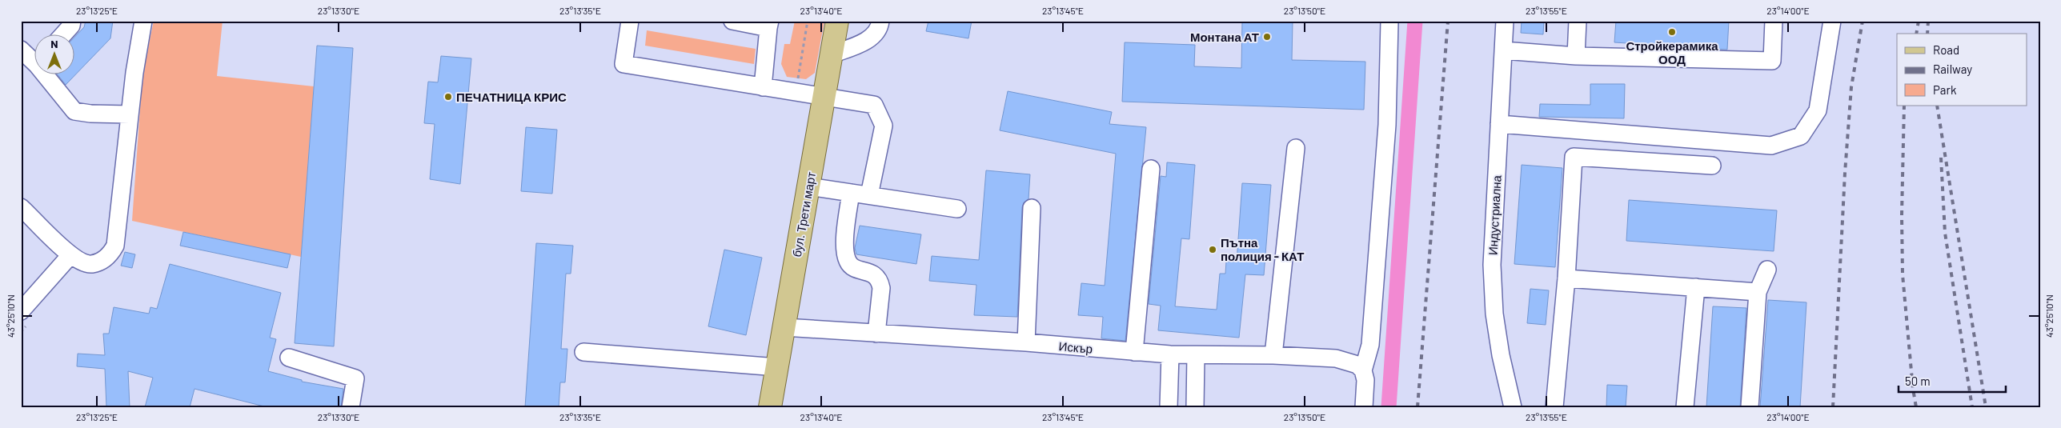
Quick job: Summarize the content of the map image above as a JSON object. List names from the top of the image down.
{
  "streets": {
    "main road": ["бул. Трети март"],
    "street": ["Индустриална", "Искър"]
  },
  "crossings": [
    ["бул. Трети март", "Искър"]
  ],
  "places": [
    "Стройкерамика ООД",
    "Монтана АТ",
    "ПЕЧАТНИЦА КРИС",
    "Пътна полиция - КАТ"
  ],
  "legend": ["Road", "Railway", "Park"],
  "scale_bar": "50 m",
  "north": "top",
  "coordinates": [
    "23°13'25\"E",
    "23°13'30\"E",
    "23°13'35\"E",
    "23°13'40\"E",
    "23°13'45\"E",
    "23°13'50\"E",
    "23°13'55\"E",
    "23°14'00\"E",
    "43°25'10\"N"
  ]
}
